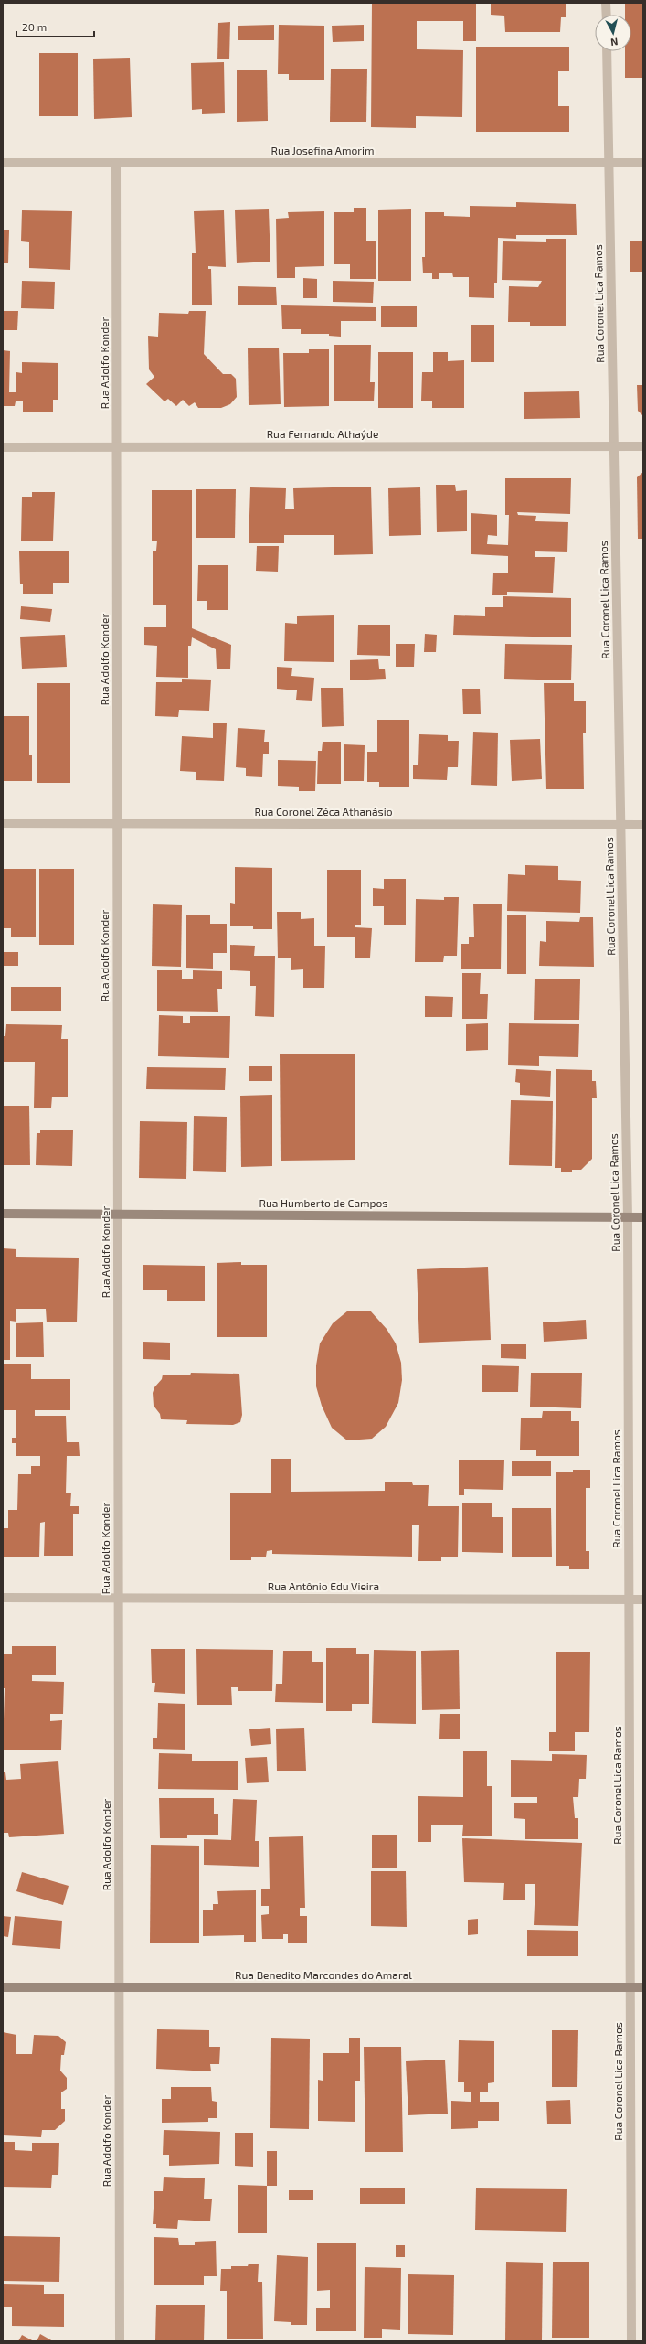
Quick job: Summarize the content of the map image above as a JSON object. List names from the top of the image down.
{
  "streets": {
    "main road": ["Rua Humberto de Campos", "Rua Benedito Marcondes do Amaral"],
    "street": [
      "Rua Josefina Amorim",
      "Rua Coronel Lica Ramos",
      "Rua Adolfo Konder",
      "Rua Fernando Athaýde",
      "Rua Coronel Zéca Athanásio",
      "Rua Antônio Edu Vieira"
    ]
  },
  "crossings": [
    ["Rua Josefina Amorim", "Rua Coronel Lica Ramos"],
    ["Rua Josefina Amorim", "Rua Adolfo Konder"],
    ["Rua Coronel Lica Ramos", "Rua Fernando Athaýde"],
    ["Rua Coronel Lica Ramos", "Rua Coronel Zéca Athanásio"],
    ["Rua Coronel Lica Ramos", "Rua Humberto de Campos"],
    ["Rua Coronel Lica Ramos", "Rua Antônio Edu Vieira"],
    ["Rua Coronel Lica Ramos", "Rua Benedito Marcondes do Amaral"],
    ["Rua Adolfo Konder", "Rua Fernando Athaýde"],
    ["Rua Adolfo Konder", "Rua Coronel Zéca Athanásio"],
    ["Rua Adolfo Konder", "Rua Humberto de Campos"],
    ["Rua Adolfo Konder", "Rua Antônio Edu Vieira"],
    ["Rua Adolfo Konder", "Rua Benedito Marcondes do Amaral"]
  ],
  "scale_bar": "20 m",
  "north": "bottom"
}
